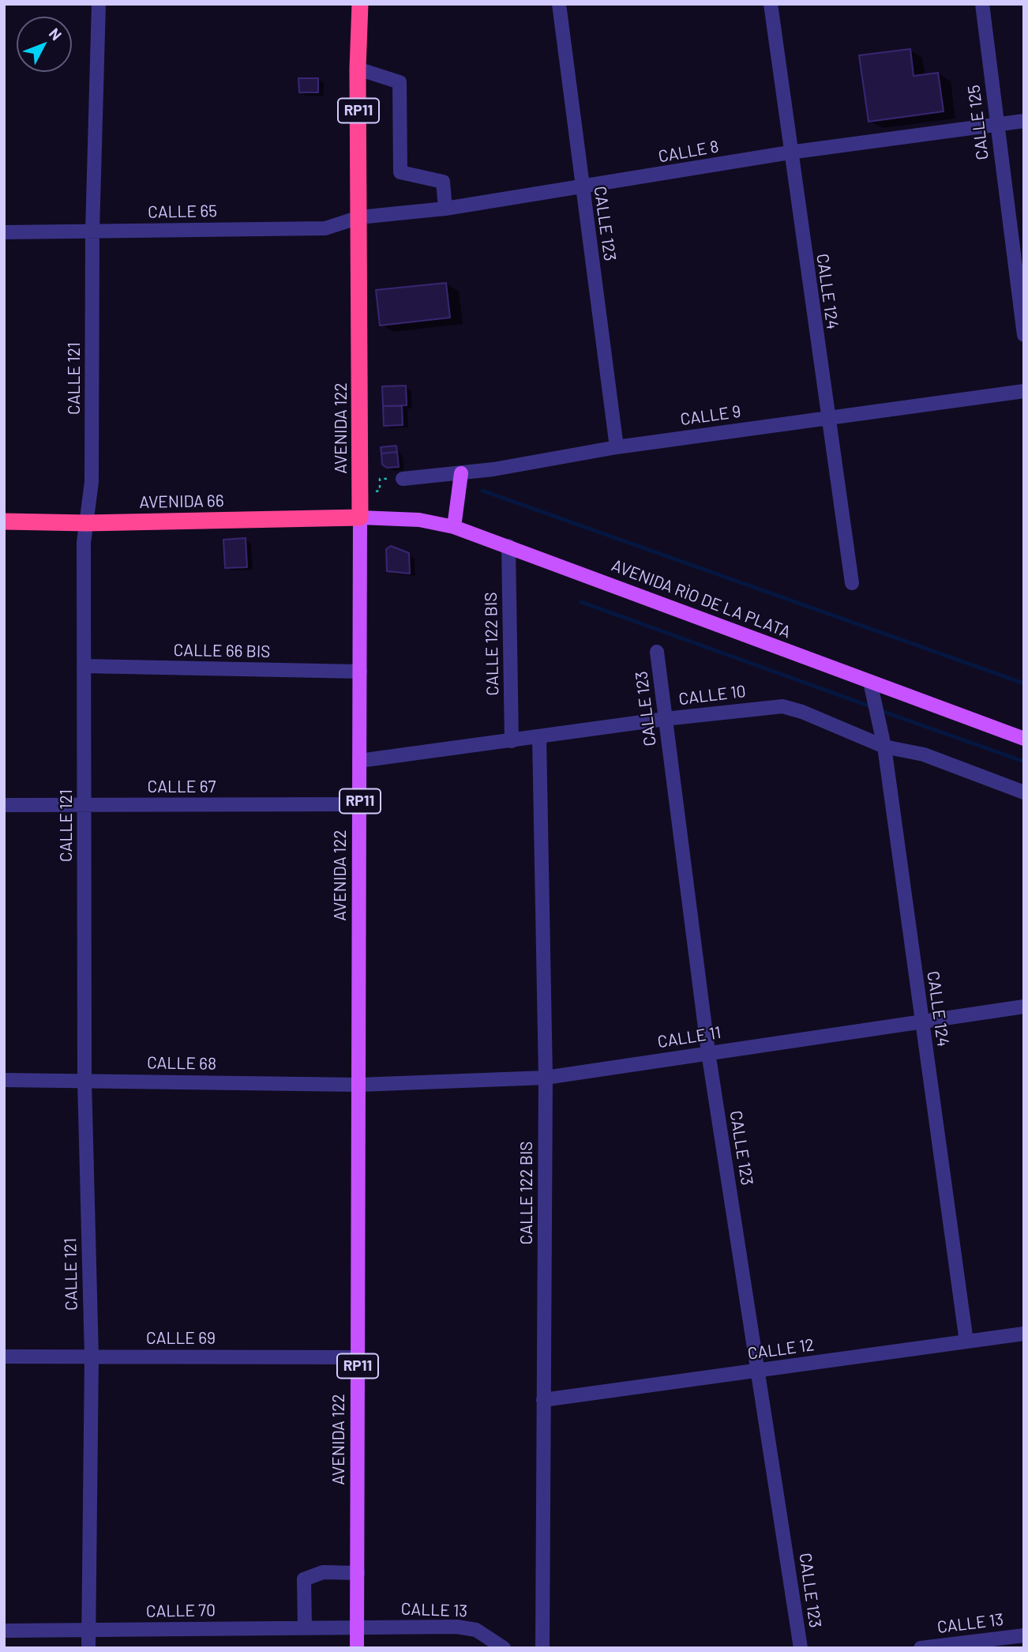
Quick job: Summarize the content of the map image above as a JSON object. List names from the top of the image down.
{
  "streets": {
    "highway": ["RP11", "AVENIDA 122", "AVENIDA 66"],
    "main road": ["AVENIDA RÌO DE LA PLATA"],
    "street": [
      "CALLE 125",
      "CALLE 8",
      "CALLE 65",
      "CALLE 123",
      "CALLE 124",
      "CALLE 121",
      "CALLE 9",
      "CALLE 122 BIS",
      "CALLE 66 BIS",
      "CALLE 10",
      "CALLE 67",
      "CALLE 11",
      "CALLE 68",
      "CALLE 69",
      "CALLE 12",
      "CALLE 13",
      "CALLE 70"
    ]
  },
  "crossings": [
    ["CALLE 125", "CALLE 8"],
    ["CALLE 8", "CALLE 65"],
    ["CALLE 8", "CALLE 123"],
    ["CALLE 8", "CALLE 124"],
    ["CALLE 8", "AVENIDA 122"],
    ["CALLE 65", "CALLE 121"],
    ["CALLE 65", "AVENIDA 122"],
    ["CALLE 123", "CALLE 9"],
    ["CALLE 123", "CALLE 10"],
    ["CALLE 123", "CALLE 11"],
    ["CALLE 123", "CALLE 12"],
    ["CALLE 124", "CALLE 9"],
    ["CALLE 124", "AVENIDA RÌO DE LA PLATA"],
    ["CALLE 124", "CALLE 10"],
    ["CALLE 124", "CALLE 11"],
    ["CALLE 124", "CALLE 12"],
    ["CALLE 121", "AVENIDA 66"],
    ["CALLE 121", "CALLE 66 BIS"],
    ["CALLE 121", "CALLE 67"],
    ["CALLE 121", "CALLE 68"],
    ["CALLE 121", "CALLE 69"],
    ["CALLE 121", "CALLE 70"],
    ["AVENIDA 122", "AVENIDA 66"],
    ["AVENIDA 122", "AVENIDA RÌO DE LA PLATA"],
    ["AVENIDA 122", "CALLE 66 BIS"],
    ["AVENIDA 122", "CALLE 10"],
    ["AVENIDA 122", "CALLE 67"],
    ["AVENIDA 122", "CALLE 11"],
    ["AVENIDA 122", "CALLE 68"],
    ["AVENIDA 122", "CALLE 69"],
    ["AVENIDA 122", "CALLE 13"],
    ["AVENIDA 122", "CALLE 70"],
    ["AVENIDA 66", "AVENIDA RÌO DE LA PLATA"],
    ["AVENIDA RÌO DE LA PLATA", "CALLE 122 BIS"],
    ["CALLE 122 BIS", "CALLE 10"],
    ["CALLE 122 BIS", "CALLE 11"],
    ["CALLE 122 BIS", "CALLE 12"],
    ["CALLE 11", "CALLE 68"],
    ["CALLE 13", "CALLE 70"]
  ],
  "north": "top right"
}
